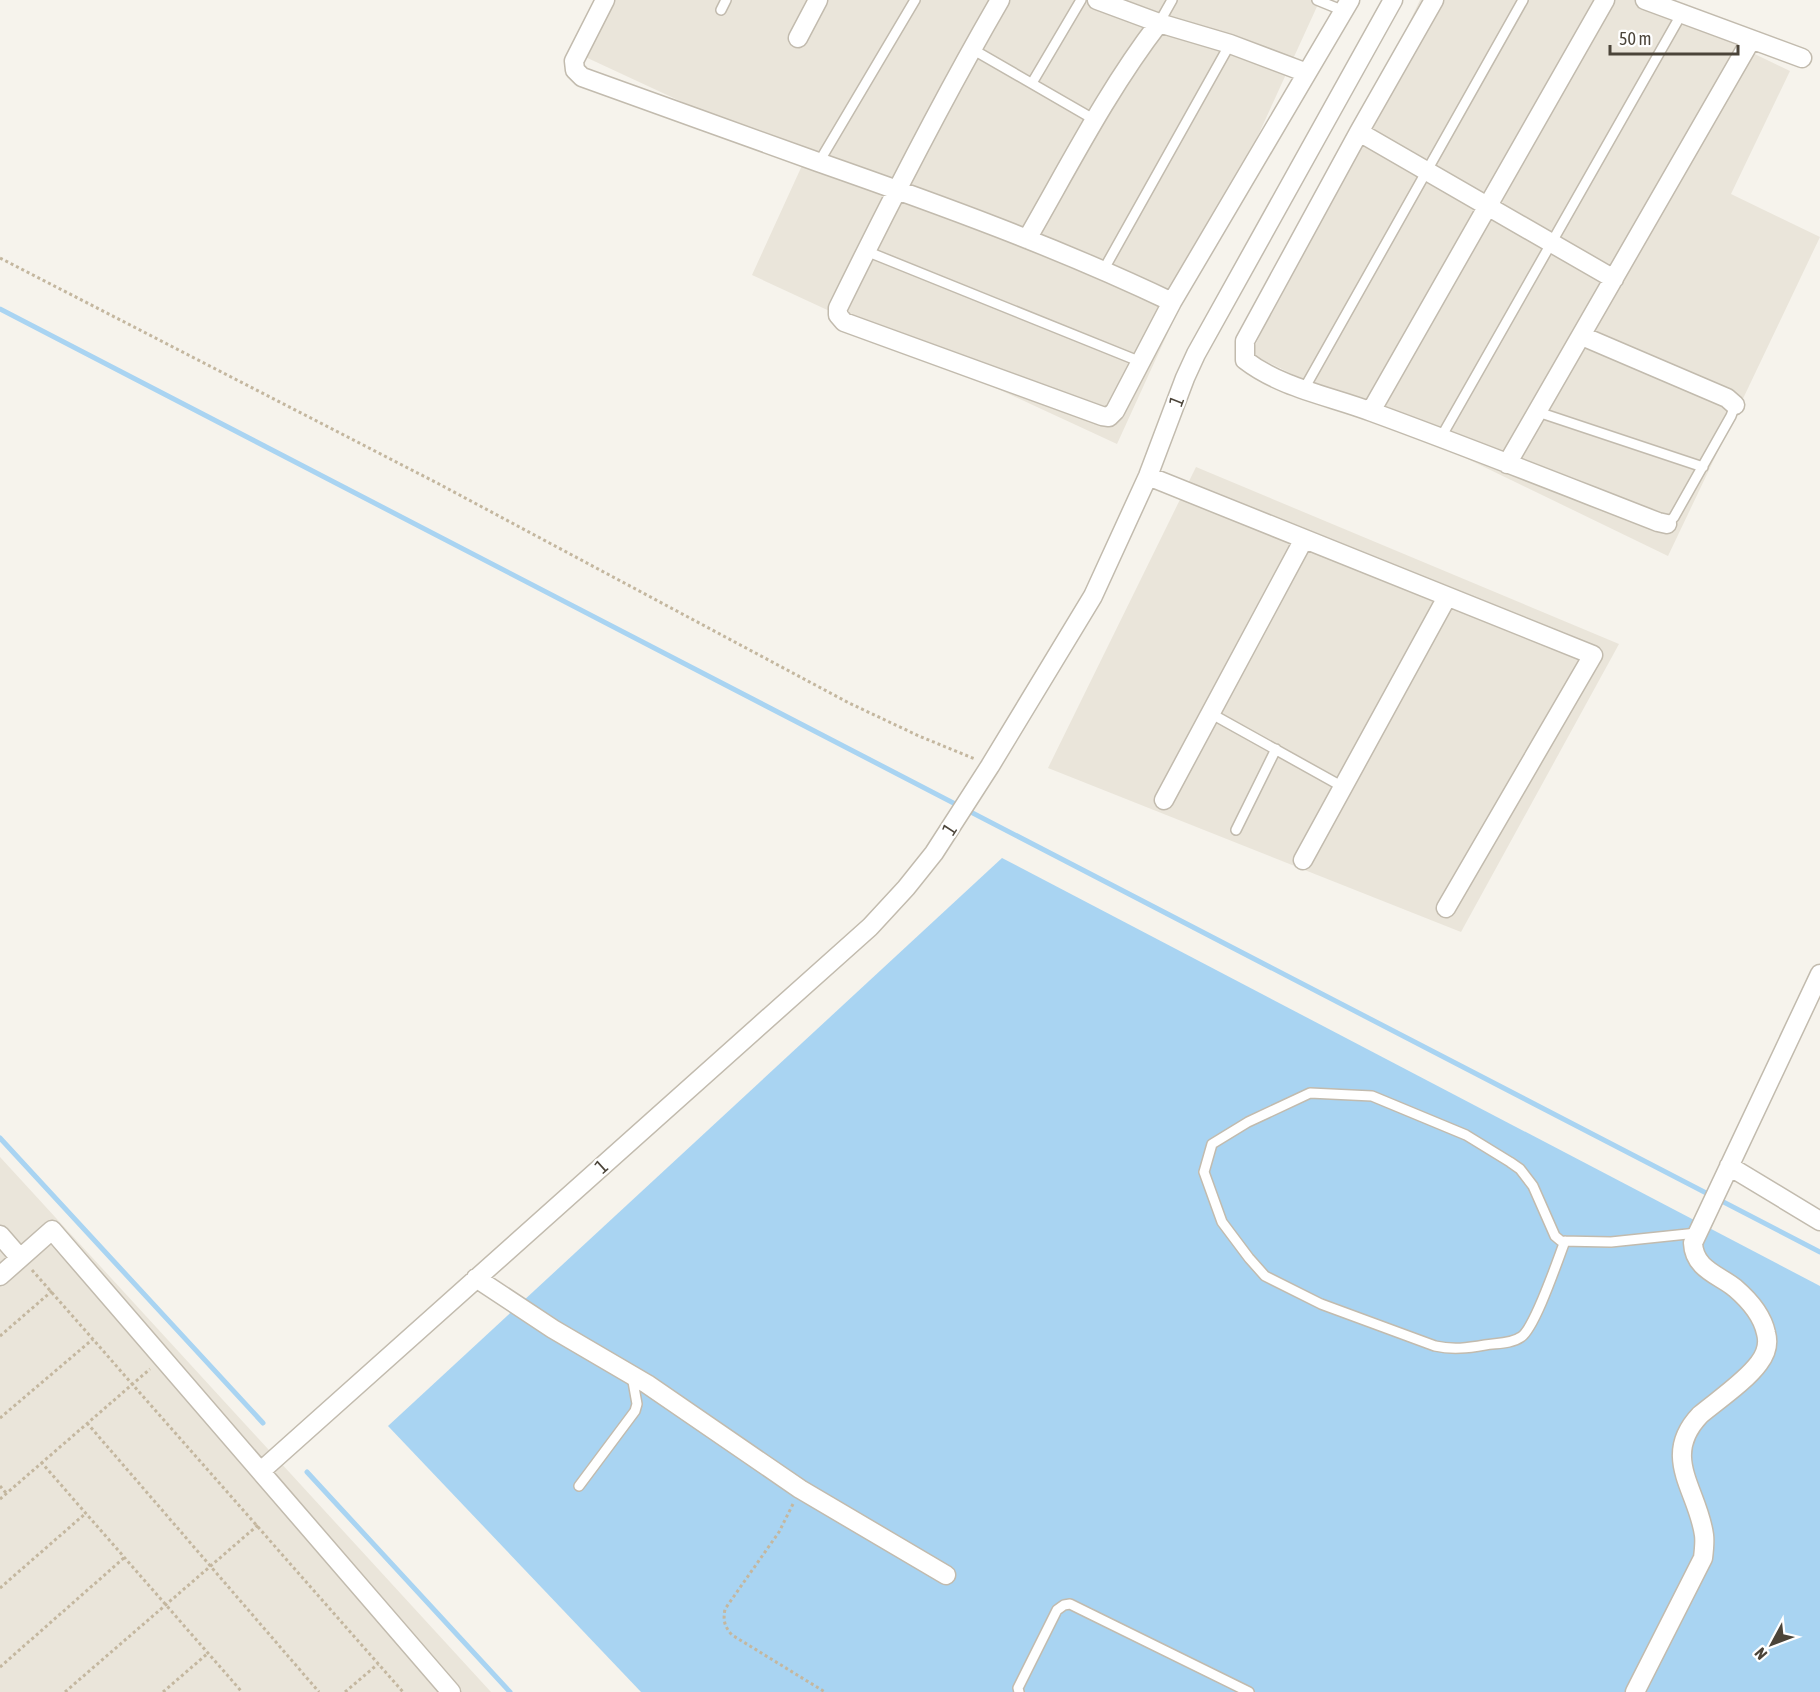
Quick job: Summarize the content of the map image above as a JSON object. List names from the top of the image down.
{
  "streets": {
    "street": ["1"]
  },
  "scale_bar": "50 m",
  "north": "bottom left"
}
